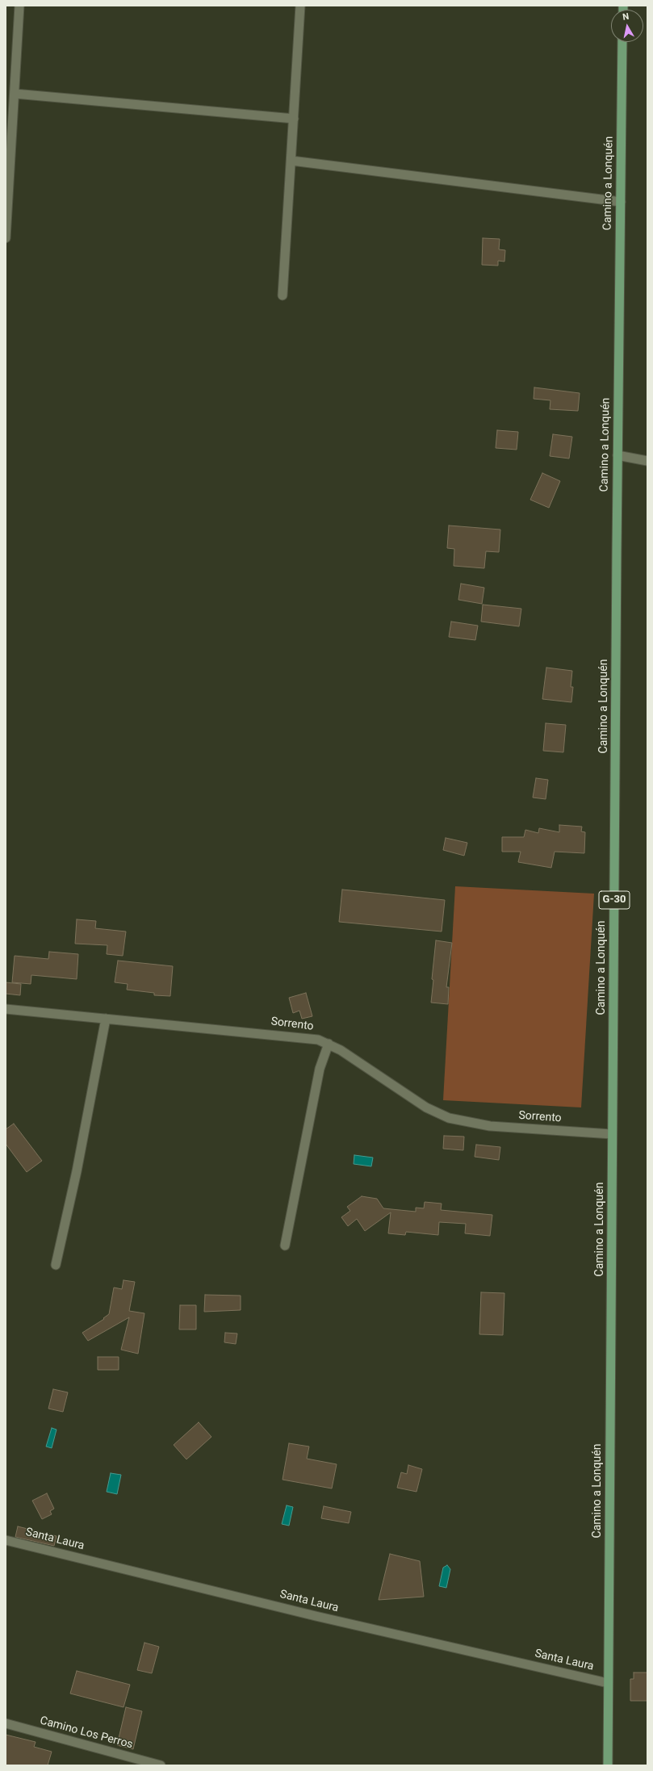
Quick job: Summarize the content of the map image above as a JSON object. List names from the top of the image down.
{
  "streets": {
    "main road": ["Camino a Lonquén", "G-30"],
    "street": ["Sorrento", "Santa Laura", "Camino Los Perros"]
  },
  "crossings": [
    ["Camino a Lonquén", "Sorrento"],
    ["Camino a Lonquén", "Santa Laura"]
  ],
  "north": "top"
}
